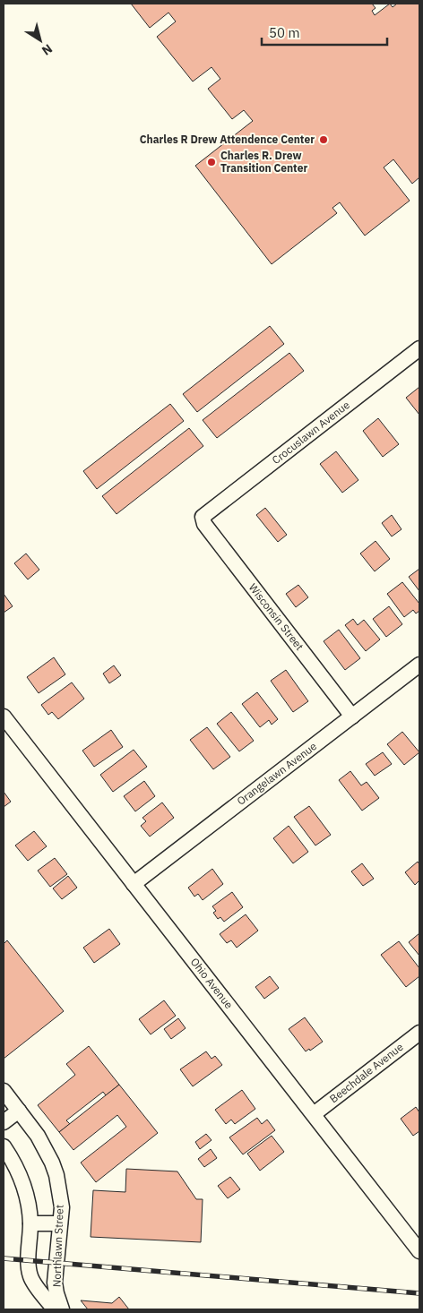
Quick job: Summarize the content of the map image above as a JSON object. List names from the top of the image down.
{
  "streets": {
    "street": [
      "Crocuslawn Avenue",
      "Wisconsin Street",
      "Orangelawn Avenue",
      "Ohio Avenue",
      "Beechdale Avenue",
      "Northlawn Street"
    ]
  },
  "crossings": [
    ["Crocuslawn Avenue", "Wisconsin Street"],
    ["Wisconsin Street", "Orangelawn Avenue"],
    ["Orangelawn Avenue", "Ohio Avenue"],
    ["Ohio Avenue", "Beechdale Avenue"]
  ],
  "places": ["Charles R Drew Attendence Center", "Charles R. Drew Transition Center"],
  "scale_bar": "50 m",
  "north": "bottom right"
}
